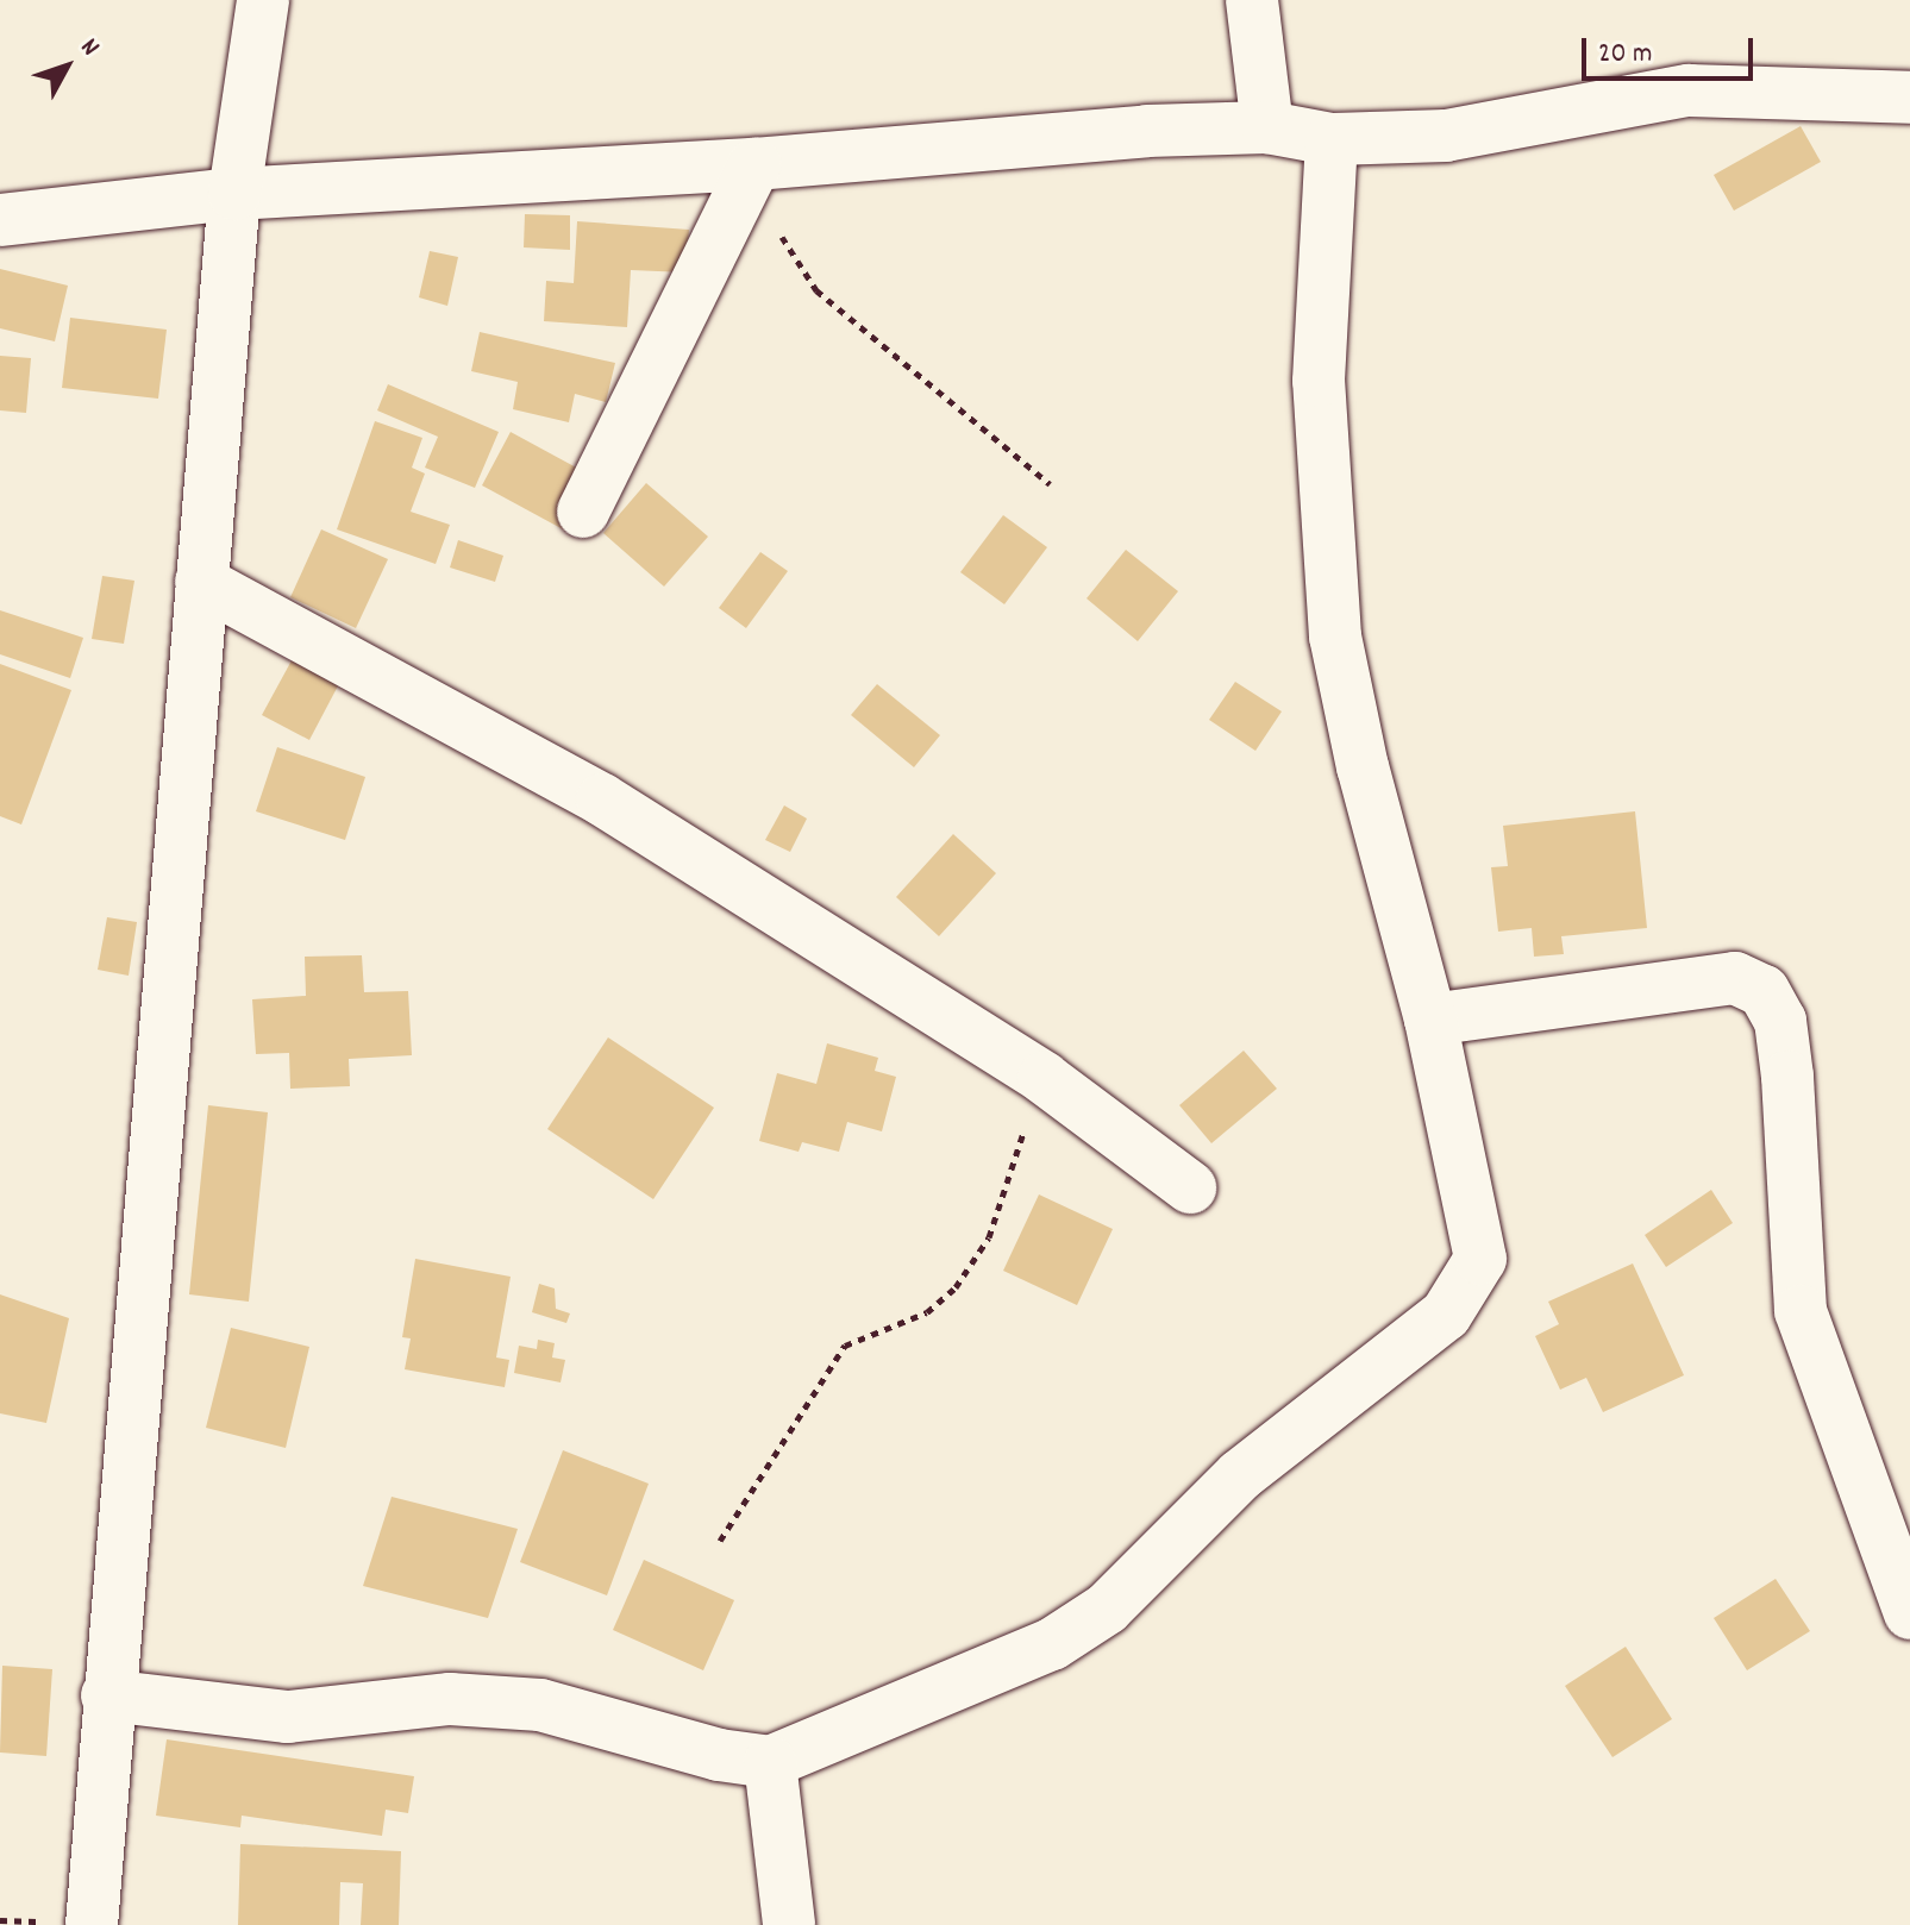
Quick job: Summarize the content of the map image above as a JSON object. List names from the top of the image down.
{
  "scale_bar": "20 m",
  "north": "top right"
}
